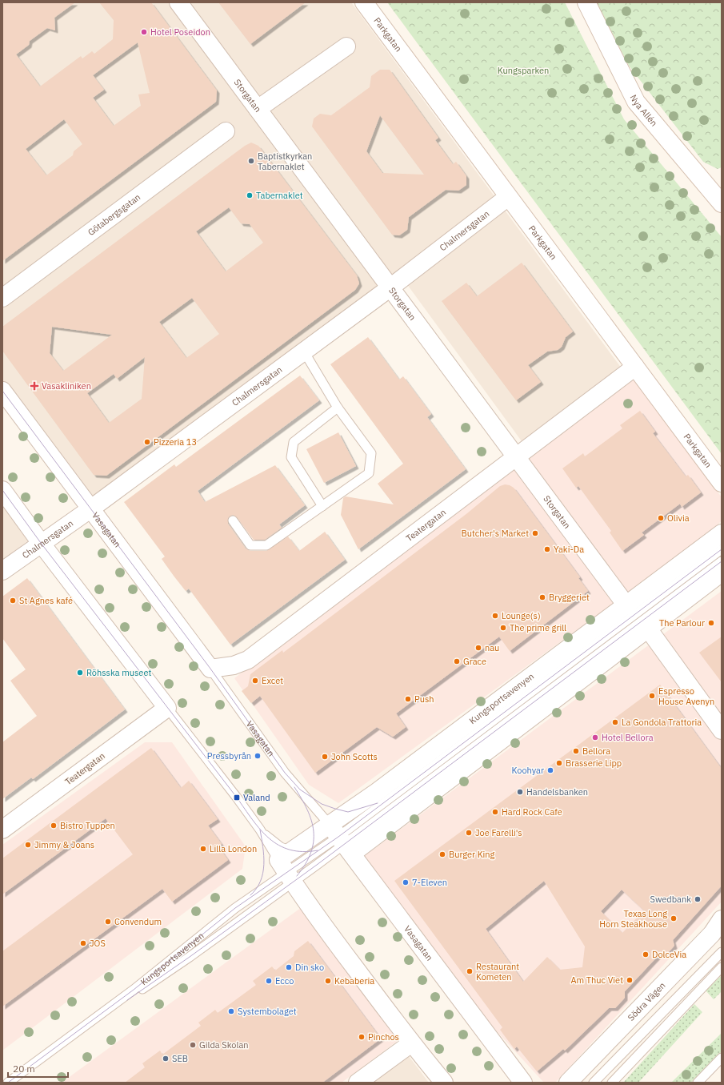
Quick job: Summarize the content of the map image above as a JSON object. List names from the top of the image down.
{
  "streets": {
    "street": [
      "Parkgatan",
      "Storgatan",
      "Nya Allén",
      "Götabergsgatan",
      "Chalmersgatan",
      "Teatergatan",
      "Vasagatan",
      "Kungsportsavenyen",
      "Södra Vägen"
    ]
  },
  "crossings": [
    ["Parkgatan", "Chalmersgatan"],
    ["Parkgatan", "Teatergatan"],
    ["Storgatan", "Chalmersgatan"],
    ["Storgatan", "Teatergatan"],
    ["Storgatan", "Kungsportsavenyen"],
    ["Chalmersgatan", "Vasagatan"],
    ["Teatergatan", "Vasagatan"],
    ["Vasagatan", "Kungsportsavenyen"]
  ],
  "parks": ["Kungsparken"],
  "places": {
    "other": [
      "Hotel Poseidon",
      "Baptistkyrkan Tabernaklet",
      "Tabernaklet",
      "Pizzeria 13",
      "Olivia",
      "Butcher's Market",
      "Yaki-Da",
      "Bryggeriet",
      "St Agnes kafé",
      "Lounge(s)",
      "The Parlour",
      "The prime grill",
      "nau",
      "Grace",
      "Röhsska museet",
      "Excet",
      "Espresso House Avenyn",
      "Push",
      "La Gondola Trattoria",
      "Hotel Bellora",
      "Bellora",
      "Pressbyrån",
      "John Scotts",
      "Brasserie Lipp",
      "Koohyar",
      "Handelsbanken",
      "Hard Rock Cafe",
      "Bistro Tuppen",
      "Joe Farelli's",
      "Jimmy & Joans",
      "Lilla London",
      "Burger King",
      "7-Eleven",
      "Swedbank",
      "Texas Long Horn Steakhouse",
      "Convendum",
      "JOS",
      "DolceVia",
      "Din sko",
      "Restaurant Kometen",
      "Am Thuc Viet",
      "Ecco",
      "Kebaberia",
      "Systembolaget",
      "Pinchos",
      "Gilda Skolan",
      "SEB"
    ],
    "health": ["Vasakliniken"],
    "transit": ["Valand"]
  },
  "scale_bar": "20 m"
}
